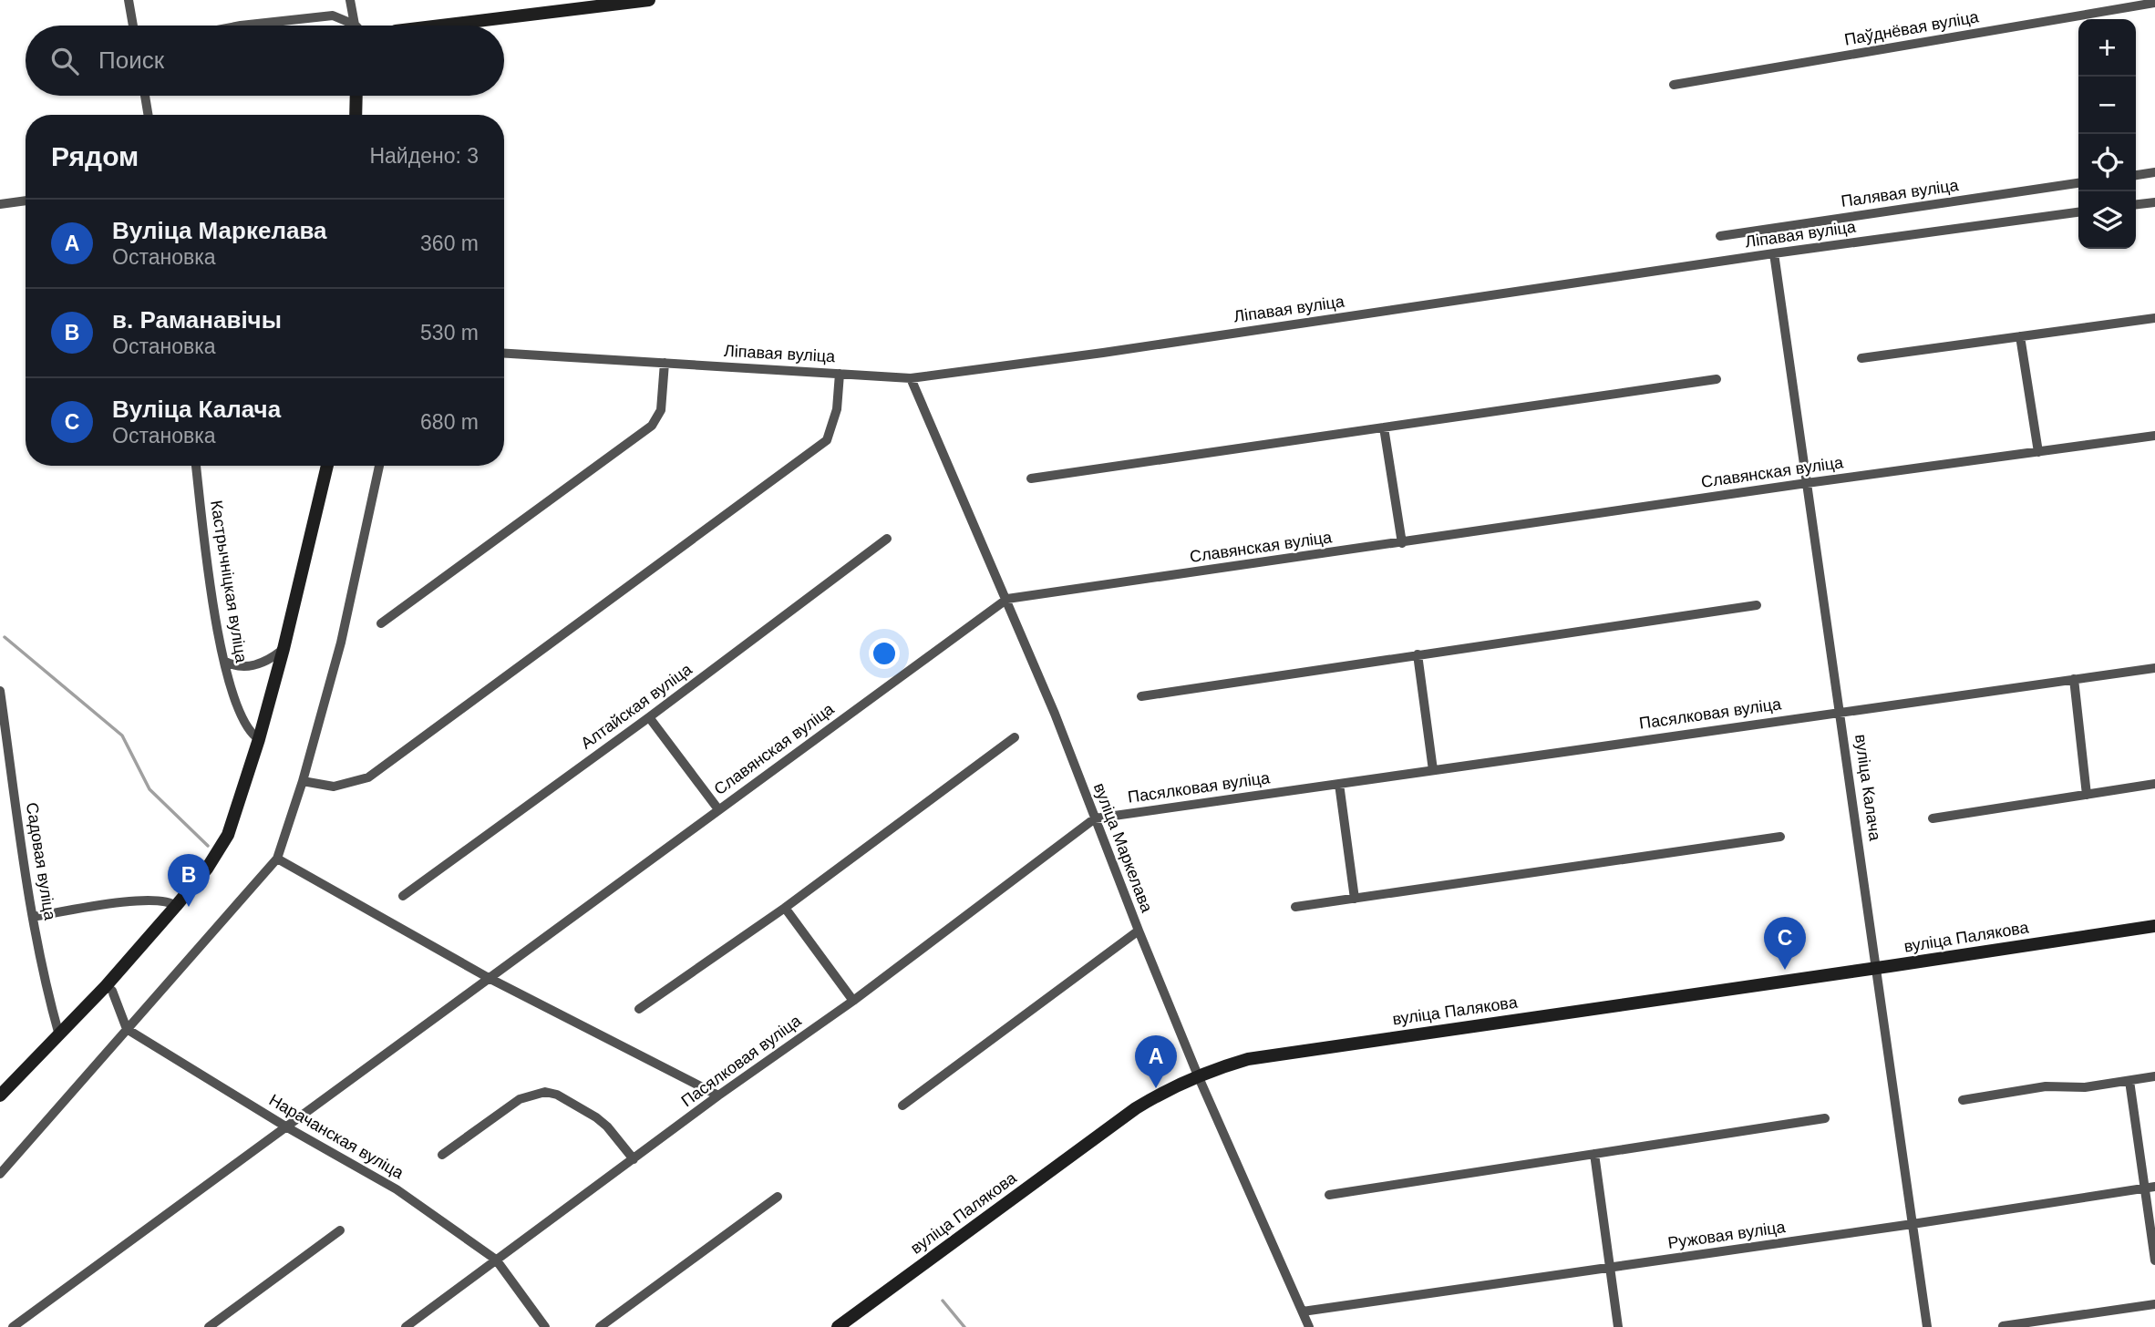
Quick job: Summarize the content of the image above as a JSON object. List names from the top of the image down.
{
  "streets": {
    "street": [
      "Паўднёвая вуліца",
      "Палявая вуліца",
      "Ліпавая вуліца",
      "Славянская вуліца",
      "Кастрычніцкая вуліца",
      "Алтайская вуліца",
      "Пасялковая вуліца",
      "вуліца Калача",
      "вуліца Маркелава",
      "Садовая вуліца",
      "вуліца Палякова",
      "Нарачанская вуліца",
      "Ружовая вуліца"
    ]
  },
  "crossings": [
    ["Ліпавая вуліца", "вуліца Калача"],
    ["Ліпавая вуліца", "вуліца Маркелава"],
    ["Славянская вуліца", "вуліца Калача"],
    ["Славянская вуліца", "вуліца Маркелава"],
    ["Славянская вуліца", "Нарачанская вуліца"],
    ["Пасялковая вуліца", "вуліца Калача"],
    ["Пасялковая вуліца", "вуліца Маркелава"],
    ["Пасялковая вуліца", "Нарачанская вуліца"],
    ["вуліца Калача", "вуліца Палякова"],
    ["вуліца Калача", "Ружовая вуліца"],
    ["вуліца Маркелава", "вуліца Палякова"],
    ["вуліца Маркелава", "Ружовая вуліца"]
  ],
  "page": {
    "map_buttons": ["+", "−"],
    "search": "Поиск",
    "heading": ["Рядом", "Найдено: 3"],
    "list": [
      {
        "mark": "A",
        "name": "Вуліца Маркелава",
        "note": "Остановка",
        "value": "360 m"
      },
      {
        "mark": "B",
        "name": "в. Раманавічы",
        "note": "Остановка",
        "value": "530 m"
      },
      {
        "mark": "C",
        "name": "Вуліца Калача",
        "note": "Остановка",
        "value": "680 m"
      }
    ],
    "pins": ["B", "C", "A"]
  }
}
